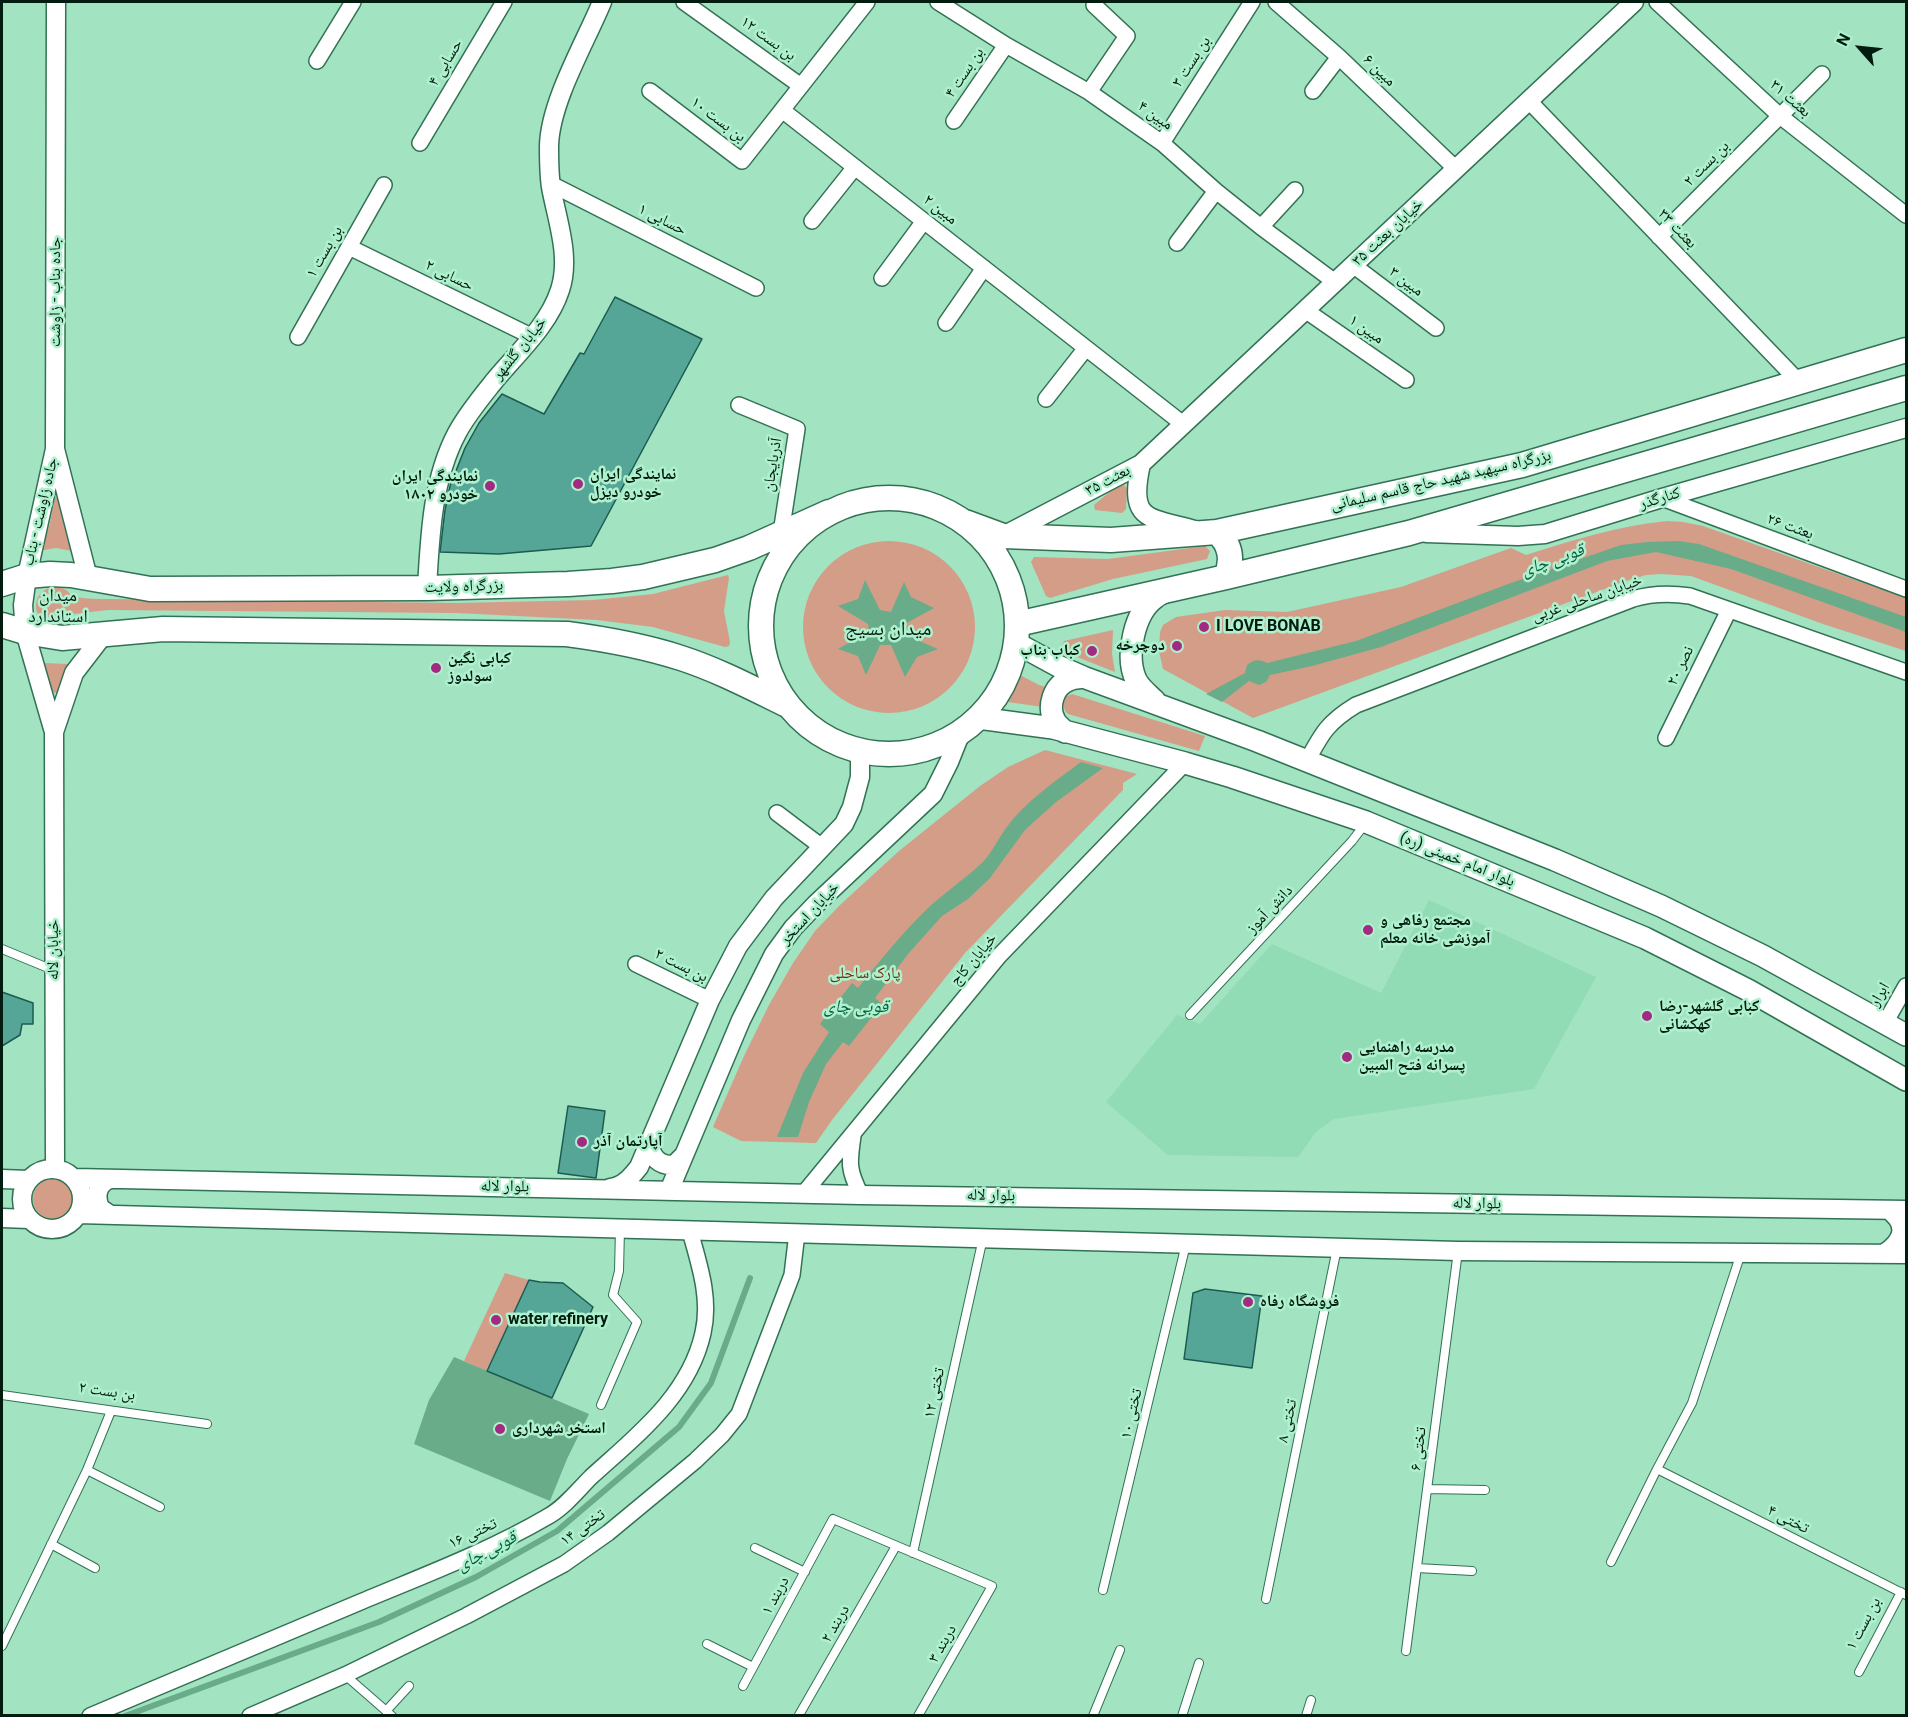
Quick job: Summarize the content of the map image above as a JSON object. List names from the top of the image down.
{
  "streets": {
    "highway": ["بزرگراه سپهبد شهید حاج قاسم سلیمانی", "بزرگراه ولایت"],
    "main road": ["بلوار امام خمینی (ره)"],
    "street": [
      "بن بست ۱۲",
      "بن بست ۳",
      "حسابی ۴",
      "مبین ۶",
      "بن بست ۴",
      "بعثت ۳۱",
      "مبین ۴",
      "بن بست ۱۰",
      "بن بست ۲",
      "مبین ۲",
      "حسابی ۱",
      "بعثت ۳۳",
      "خیابان بعثت ۳۵",
      "بن بست ۱",
      "حسابی ۲",
      "مبین ۳",
      "جاده بناب - زاوشت",
      "مبین ۱",
      "خیابان گلشهر",
      "آذربایجان",
      "بعثت ۳۵",
      "کنارگذر",
      "جاده زاوشت - بناب",
      "بعثت ۲۶",
      "خیابان ساحلی غربی",
      "نصر ۲۰",
      "خیابان استخر",
      "خیابان لاله",
      "خیابان کاج",
      "ابرار",
      "بلوار لاله",
      "تختی ۱۴",
      "تختی ۱۶"
    ],
    "lane": [
      "دانش آموز",
      "تختی ۱۲",
      "تختی ۱۰",
      "تختی ۸",
      "تختی ۶",
      "تختی ۴",
      "دربند ۱",
      "دربند ۲",
      "دربند ۳"
    ]
  },
  "crossings": [
    ["بن بست ۳", "مبین ۴"],
    ["مبین ۶", "خیابان بعثت ۳۵"],
    ["بن بست ۴", "مبین ۴"],
    ["بعثت ۳۱", "بن بست ۲"],
    ["مبین ۴", "خیابان بعثت ۳۵"],
    ["بن بست ۱۰", "مبین ۲"],
    ["بن بست ۲", "بعثت ۳۳"],
    ["مبین ۲", "خیابان بعثت ۳۵"],
    ["حسابی ۱", "خیابان گلشهر"],
    ["بعثت ۳۳", "خیابان بعثت ۳۵"],
    ["بعثت ۳۳", "بزرگراه سپهبد شهید حاج قاسم سلیمانی"],
    ["خیابان بعثت ۳۵", "مبین ۳"],
    ["خیابان بعثت ۳۵", "مبین ۱"],
    ["خیابان بعثت ۳۵", "بعثت ۳۵"],
    ["بن بست ۱", "حسابی ۲"],
    ["بن بست ۱", "تختی ۴"],
    ["حسابی ۲", "خیابان گلشهر"],
    ["جاده بناب - زاوشت", "جاده زاوشت - بناب"],
    ["جاده بناب - زاوشت", "بزرگراه ولایت"],
    ["خیابان گلشهر", "بزرگراه ولایت"],
    ["آذربایجان", "بزرگراه ولایت"],
    ["بعثت ۳۵", "بزرگراه سپهبد شهید حاج قاسم سلیمانی"],
    ["بزرگراه سپهبد شهید حاج قاسم سلیمانی", "کنارگذر"],
    ["کنارگذر", "بعثت ۲۶"],
    ["جاده زاوشت - بناب", "خیابان لاله"],
    ["خیابان ساحلی غربی", "نصر ۲۰"],
    ["بلوار امام خمینی (ره)", "دانش آموز"],
    ["بلوار امام خمینی (ره)", "خیابان استخر"],
    ["بلوار امام خمینی (ره)", "خیابان کاج"],
    ["خیابان استخر", "بلوار لاله"],
    ["خیابان لاله", "بلوار لاله"],
    ["خیابان کاج", "بلوار لاله"],
    ["تختی ۱۲", "دربند ۳"],
    ["دربند ۱", "دربند ۲"]
  ],
  "districts": ["میدان استاندارد", "میدان بسیج"],
  "water": ["قوبی چای"],
  "parks": ["پارک ساحلی"],
  "places": [
    "نمایندگی ایران خودرو دیزل",
    "نمایندگی ایران خودرو ۱۸۰۲",
    "I LOVE BONAB",
    "دوچرخه",
    "کباب بناب",
    "کبابی نگین سولدوز",
    "مجتمع رفاهی و آموزشی خانه معلم",
    "کبابی گلشهر-رضا کهکشانی",
    "مدرسه راهنمایی پسرانه فتح المبین",
    "آپارتمان آذر",
    "فروشگاه رفاه",
    "water refinery",
    "استخر شهرداری"
  ],
  "north": "top left"
}
